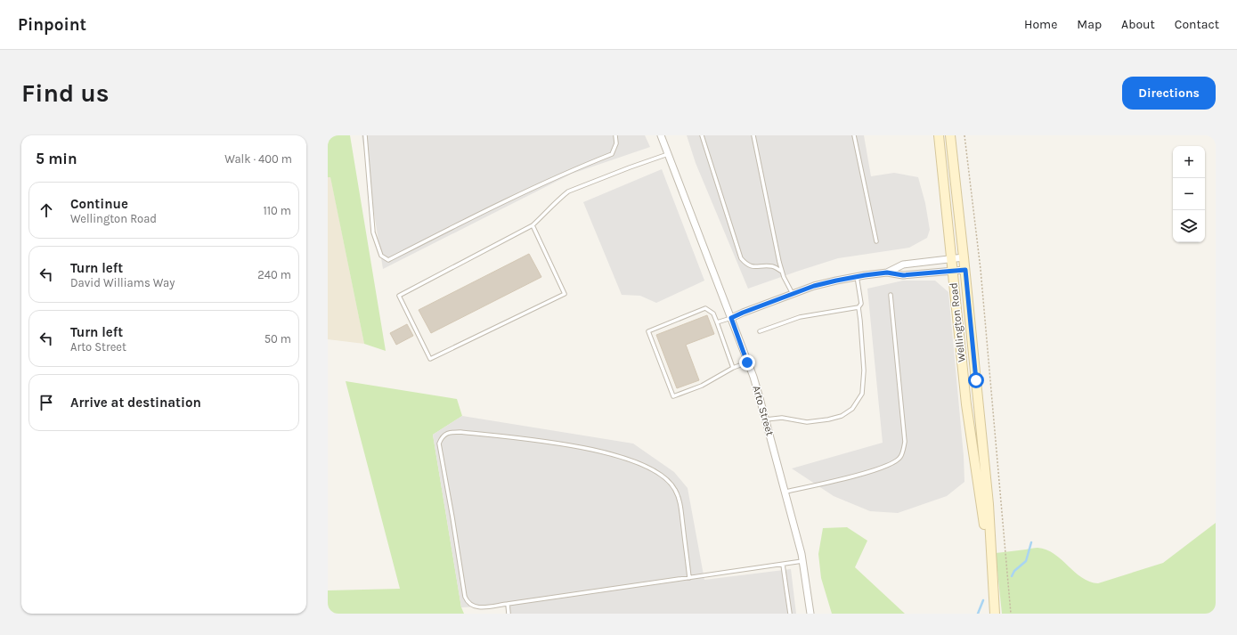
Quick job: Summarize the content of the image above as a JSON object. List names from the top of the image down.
{
  "streets": {
    "main road": ["Wellington Road"],
    "street": ["Arto Street"]
  },
  "page": {
    "header": "Pinpoint",
    "nav": [
      "Home",
      "Map",
      "About",
      "Contact"
    ],
    "buttons": "Directions",
    "title": "Find us",
    "heading": ["5 min", "Walk · 400 m"],
    "map_buttons": ["+", "−"],
    "list": [
      ["Continue", "Wellington Road", "110 m"],
      ["Turn left", "David Williams Way", "240 m"],
      ["Turn left", "Arto Street", "50 m"],
      "Arrive at destination"
    ]
  }
}
